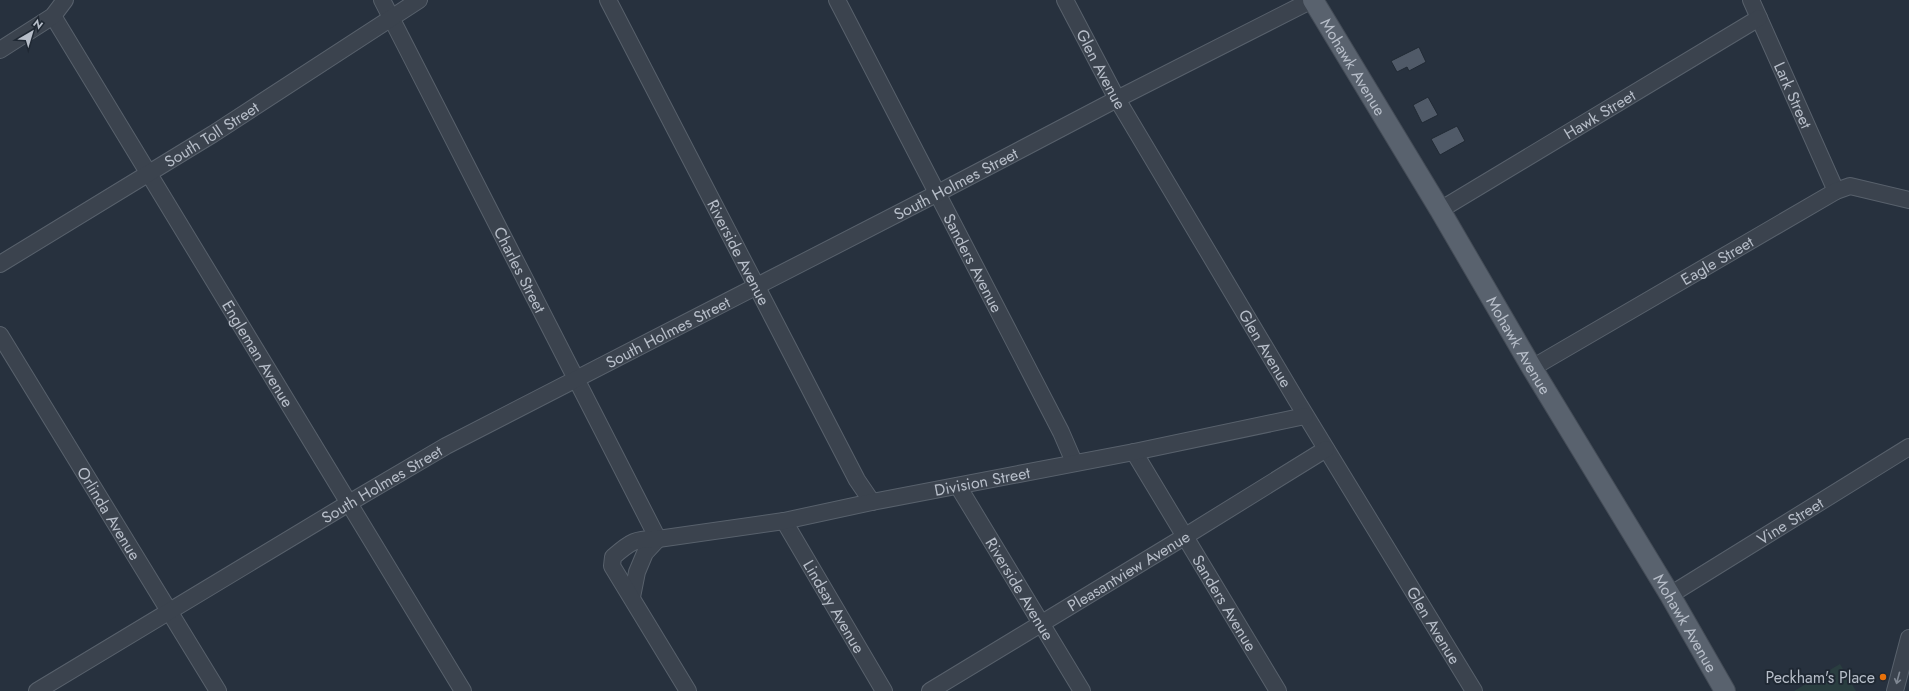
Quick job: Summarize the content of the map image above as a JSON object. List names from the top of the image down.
{
  "streets": {
    "main road": ["Mohawk Avenue"],
    "street": [
      "Glen Avenue",
      "Lark Street",
      "Hawk Street",
      "South Toll Street",
      "South Holmes Street",
      "Riverside Avenue",
      "Eagle Street",
      "Sanders Avenue",
      "Charles Street",
      "Engleman Avenue",
      "Division Street",
      "Orlinda Avenue",
      "Vine Street",
      "Pleasantview Avenue",
      "Lindsay Avenue"
    ]
  },
  "crossings": [
    ["Mohawk Avenue", "Hawk Street"],
    ["Mohawk Avenue", "South Holmes Street"],
    ["Mohawk Avenue", "Eagle Street"],
    ["Mohawk Avenue", "Vine Street"],
    ["Glen Avenue", "South Holmes Street"],
    ["Glen Avenue", "Division Street"],
    ["Glen Avenue", "Pleasantview Avenue"],
    ["Lark Street", "Hawk Street"],
    ["Lark Street", "Eagle Street"],
    ["South Toll Street", "Charles Street"],
    ["South Toll Street", "Engleman Avenue"],
    ["South Holmes Street", "Riverside Avenue"],
    ["South Holmes Street", "Sanders Avenue"],
    ["South Holmes Street", "Charles Street"],
    ["South Holmes Street", "Engleman Avenue"],
    ["South Holmes Street", "Orlinda Avenue"],
    ["Riverside Avenue", "Division Street"],
    ["Riverside Avenue", "Pleasantview Avenue"],
    ["Sanders Avenue", "Division Street"],
    ["Sanders Avenue", "Pleasantview Avenue"],
    ["Charles Street", "Division Street"],
    ["Division Street", "Lindsay Avenue"]
  ],
  "places": ["Peckham's Place"],
  "north": "top right"
}
